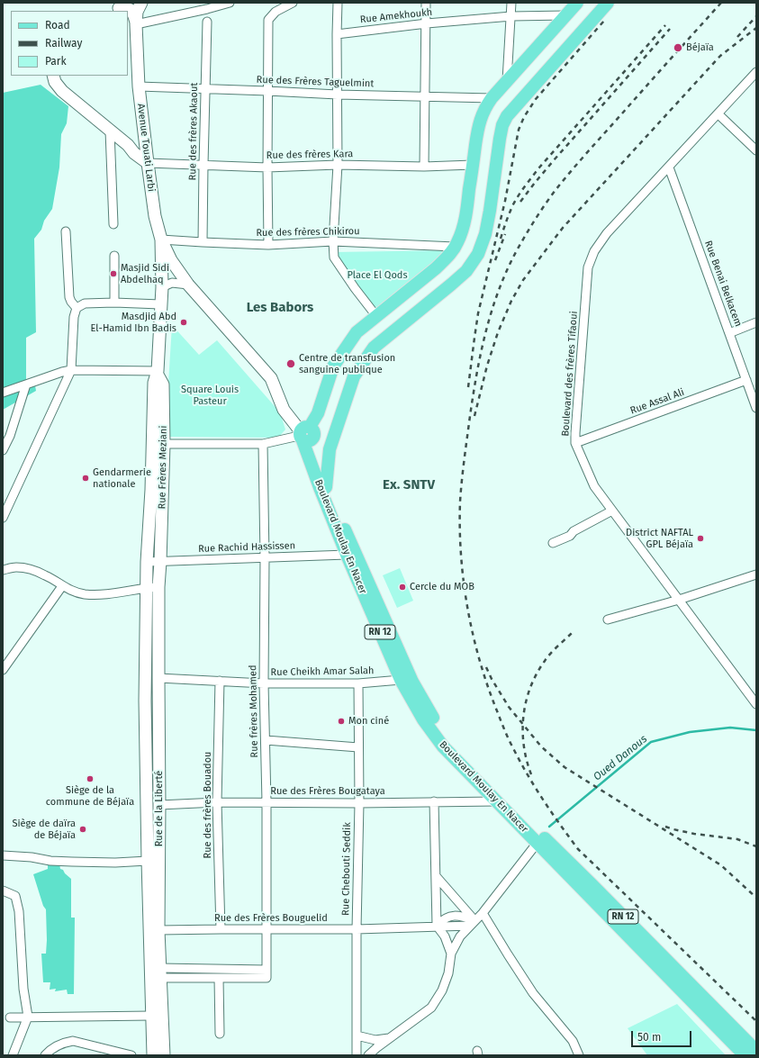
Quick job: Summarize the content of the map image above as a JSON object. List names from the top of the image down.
{
  "streets": {
    "main road": [
      "Avenue Touati Larbi",
      "Rue Frères Meziani",
      "Boulevard Moulay En Nacer",
      "RN 12",
      "Rue de la Liberté"
    ],
    "street": [
      "Rue Amekhoukh",
      "Rue des Frères Taguelmint",
      "Rue des frères Akaout",
      "Rue des frères Kara",
      "Rue des frères Chikirou",
      "Rue Benai Belkacem",
      "Boulevard des frères Tifaoui",
      "Rue Assal Ali",
      "Rue Rachid Hassissen",
      "Rue Cheikh Amar Salah",
      "Rue frères Mohamed",
      "Rue des Frères Bougataya",
      "Rue des frères Bouadou",
      "Rue Chebouti Seddik",
      "Rue des Frères Bouguelid"
    ]
  },
  "crossings": [
    ["Rue des Frères Taguelmint", "Rue des frères Akaout"],
    ["Rue des Frères Taguelmint", "Avenue Touati Larbi"],
    ["Rue des frères Akaout", "Rue des frères Kara"],
    ["Rue des frères Akaout", "Rue des frères Chikirou"],
    ["Avenue Touati Larbi", "Rue des frères Kara"],
    ["Avenue Touati Larbi", "Rue des frères Chikirou"],
    ["Avenue Touati Larbi", "Rue Frères Meziani"],
    ["Avenue Touati Larbi", "Boulevard Moulay En Nacer"],
    ["Rue des frères Chikirou", "Rue Frères Meziani"],
    ["Rue Benai Belkacem", "Boulevard des frères Tifaoui"],
    ["Rue Benai Belkacem", "Rue Assal Ali"],
    ["Boulevard des frères Tifaoui", "Rue Assal Ali"],
    ["Rue Frères Meziani", "Rue Rachid Hassissen"],
    ["Rue Frères Meziani", "Rue de la Liberté"],
    ["Boulevard Moulay En Nacer", "Rue Rachid Hassissen"],
    ["Boulevard Moulay En Nacer", "Rue Cheikh Amar Salah"],
    ["Boulevard Moulay En Nacer", "Rue des Frères Bougataya"],
    ["Rue Rachid Hassissen", "Rue frères Mohamed"],
    ["Rue Rachid Hassissen", "Rue de la Liberté"],
    ["Rue Cheikh Amar Salah", "Rue frères Mohamed"],
    ["Rue Cheikh Amar Salah", "Rue des frères Bouadou"],
    ["Rue Cheikh Amar Salah", "Rue de la Liberté"],
    ["Rue Cheikh Amar Salah", "Rue Chebouti Seddik"],
    ["Rue frères Mohamed", "Rue des Frères Bougataya"],
    ["Rue frères Mohamed", "Rue des Frères Bouguelid"],
    ["Rue des Frères Bougataya", "Rue des frères Bouadou"],
    ["Rue des Frères Bougataya", "Rue de la Liberté"],
    ["Rue des Frères Bougataya", "Rue Chebouti Seddik"],
    ["Rue des frères Bouadou", "Rue des Frères Bouguelid"],
    ["Rue de la Liberté", "Rue des Frères Bouguelid"],
    ["Rue Chebouti Seddik", "Rue des Frères Bouguelid"]
  ],
  "districts": ["Les Babors", "Ex. SNTV"],
  "water": ["Oued Danous"],
  "parks": ["Place El Qods", "Square Louis Pasteur"],
  "places": [
    "Béjaïa",
    "Masjid Sidi Abdelhaq",
    "Masdjid Abd El-Hamid Ibn Badis",
    "Centre de transfusion sanguine publique",
    "Gendarmerie nationale",
    "District NAFTAL GPL Béjaïa",
    "Cercle du MOB",
    "Mon ciné",
    "Siège de la commune de Béjaïa",
    "Siège de daïra de Béjaïa"
  ],
  "legend": ["Road", "Railway", "Park"],
  "scale_bar": "50 m"
}
